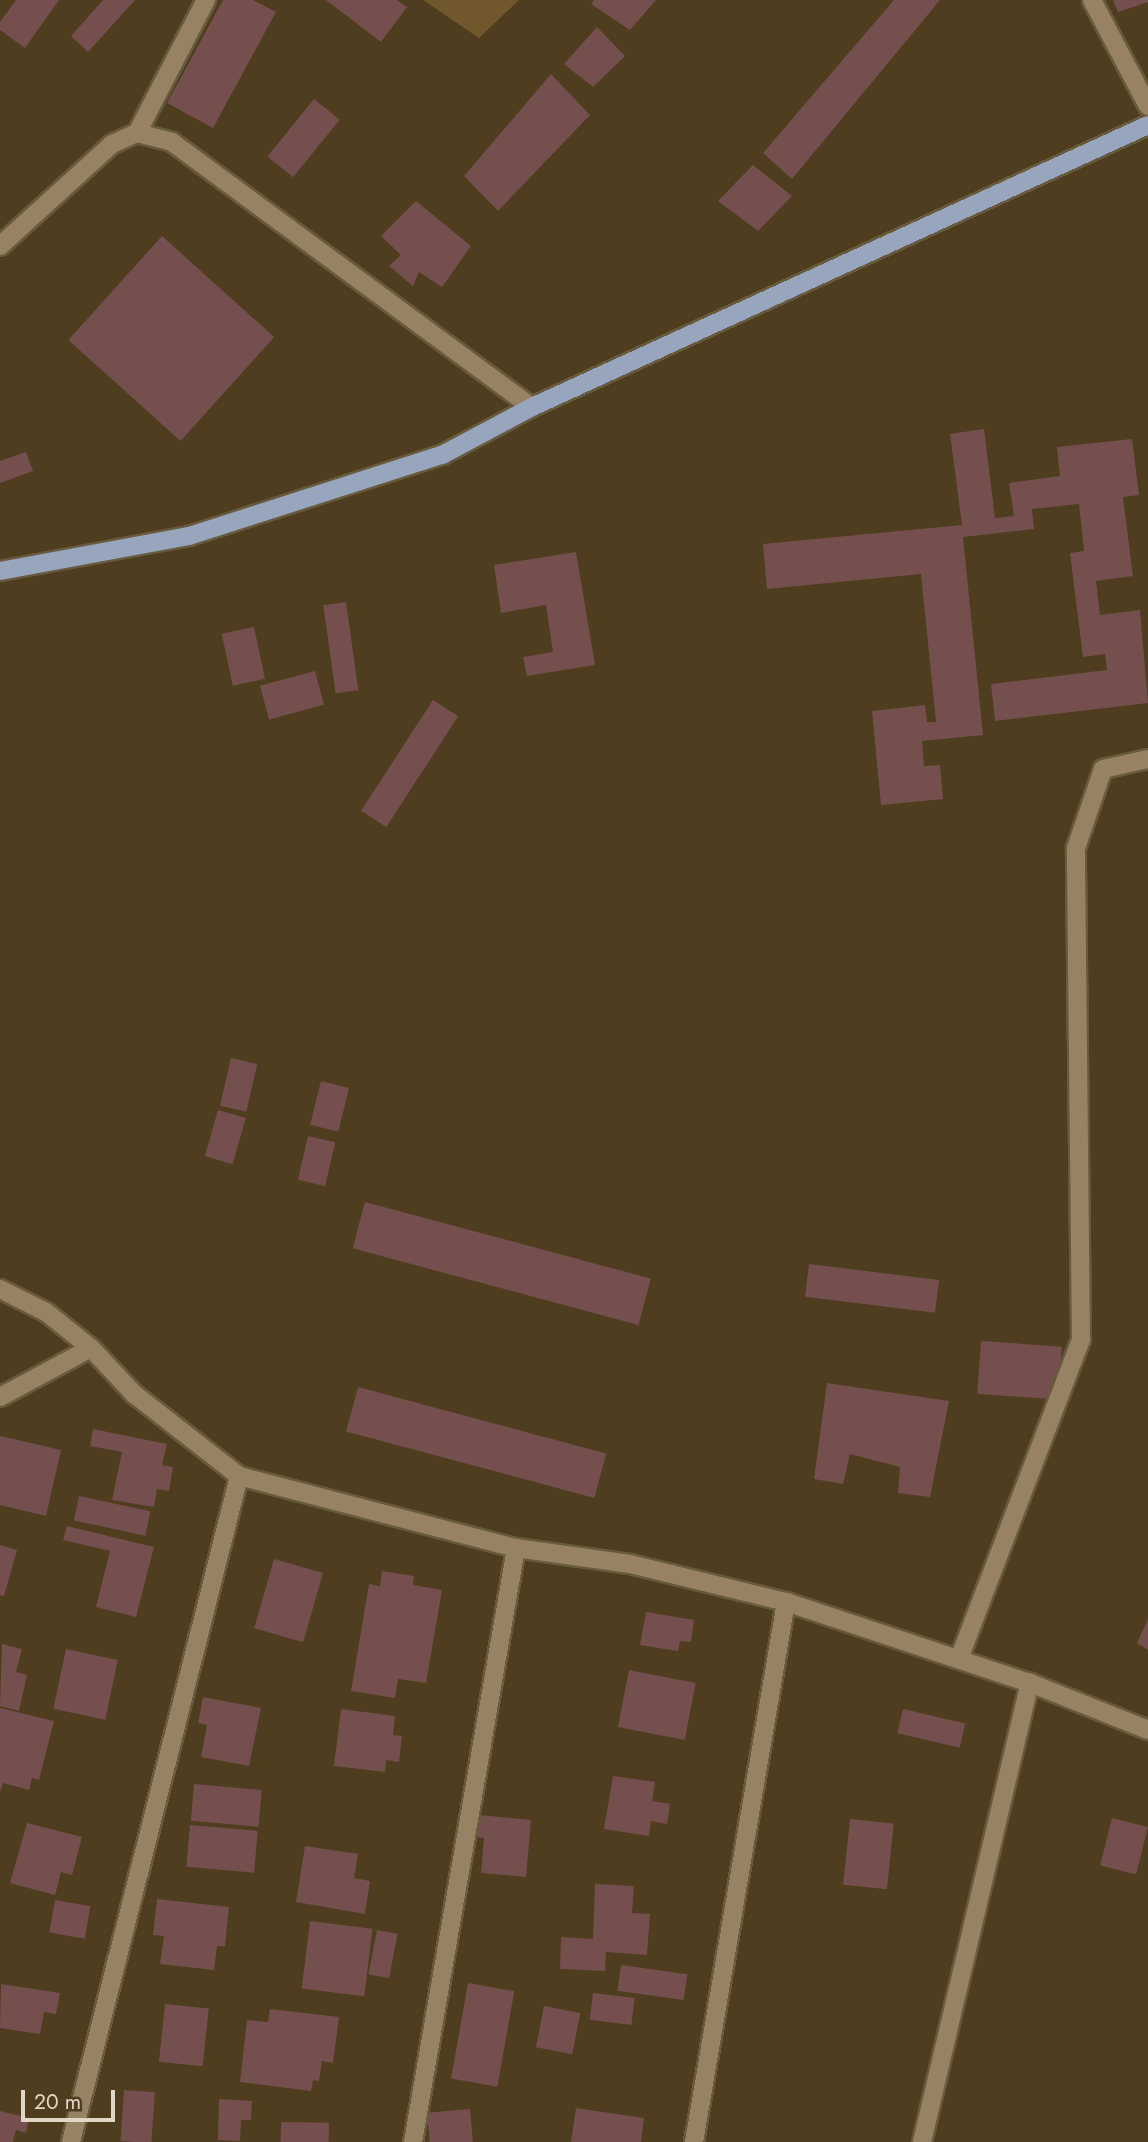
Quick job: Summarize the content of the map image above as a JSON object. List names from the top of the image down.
{
  "scale_bar": "20 m"
}
